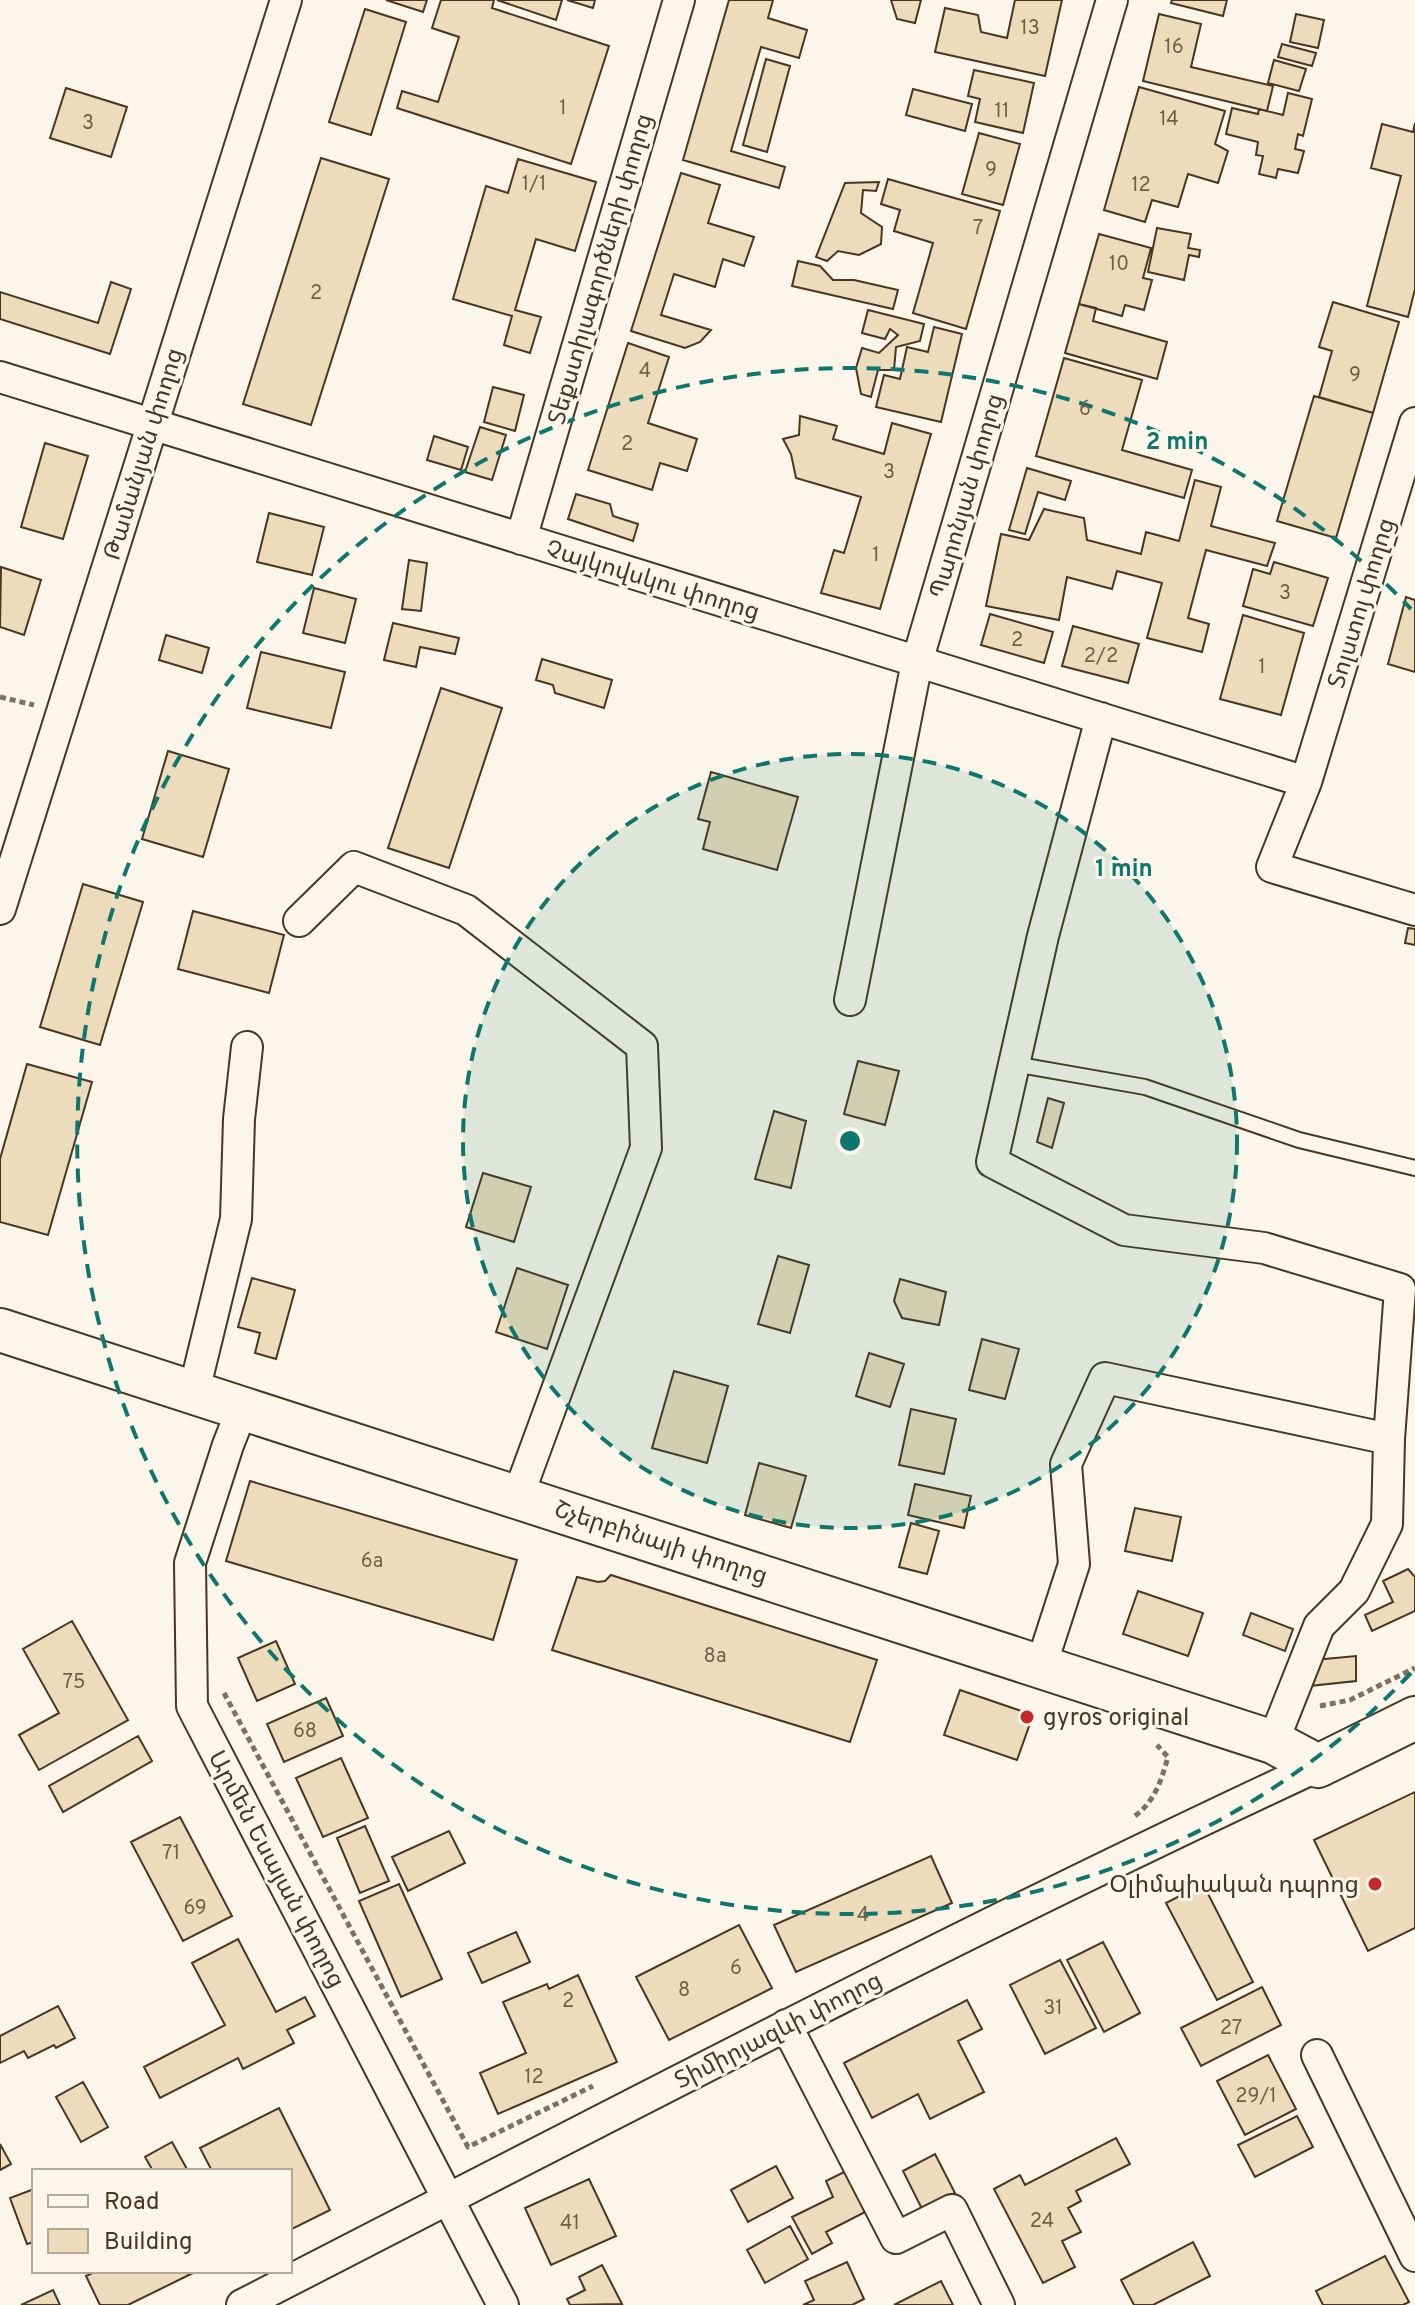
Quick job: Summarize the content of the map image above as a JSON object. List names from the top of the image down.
{
  "streets": {
    "street": [
      "Տեքստիլագործների փողոց",
      "Թամանյան փողոց",
      "Պարոնյան փողոց",
      "Չայկովսկու փողոց",
      "Տոլստոյ փողոց",
      "Շչերբինայի փողոց",
      "Արմեն Եսայան փողոց",
      "Տիմիրյազևի փողոց"
    ]
  },
  "crossings": [
    ["Տեքստիլագործների փողոց", "Չայկովսկու փողոց"],
    ["Թամանյան փողոց", "Չայկովսկու փողոց"],
    ["Պարոնյան փողոց", "Չայկովսկու փողոց"],
    ["Չայկովսկու փողոց", "Տոլստոյ փողոց"],
    ["Շչերբինայի փողոց", "Արմեն Եսայան փողոց"],
    ["Շչերբինայի փողոց", "Տիմիրյազևի փողոց"],
    ["Արմեն Եսայան փողոց", "Տիմիրյազևի փողոց"]
  ],
  "places": ["gyros original", "Օլիմպիական դպրոց"],
  "house_numbers": [
    "13",
    "16",
    "1",
    "11",
    "14",
    "3",
    "9",
    "1/1",
    "12",
    "7",
    "10",
    "2",
    "4",
    "9",
    "6",
    "2",
    "3",
    "1",
    "3",
    "2",
    "2/2",
    "1",
    "6a",
    "8a",
    "75",
    "68",
    "71",
    "69",
    "4",
    "6",
    "8",
    "2",
    "31",
    "27",
    "12",
    "29/1",
    "24",
    "41"
  ],
  "legend": ["Road", "Building"],
  "rings": ["2 min", "1 min"]
}
